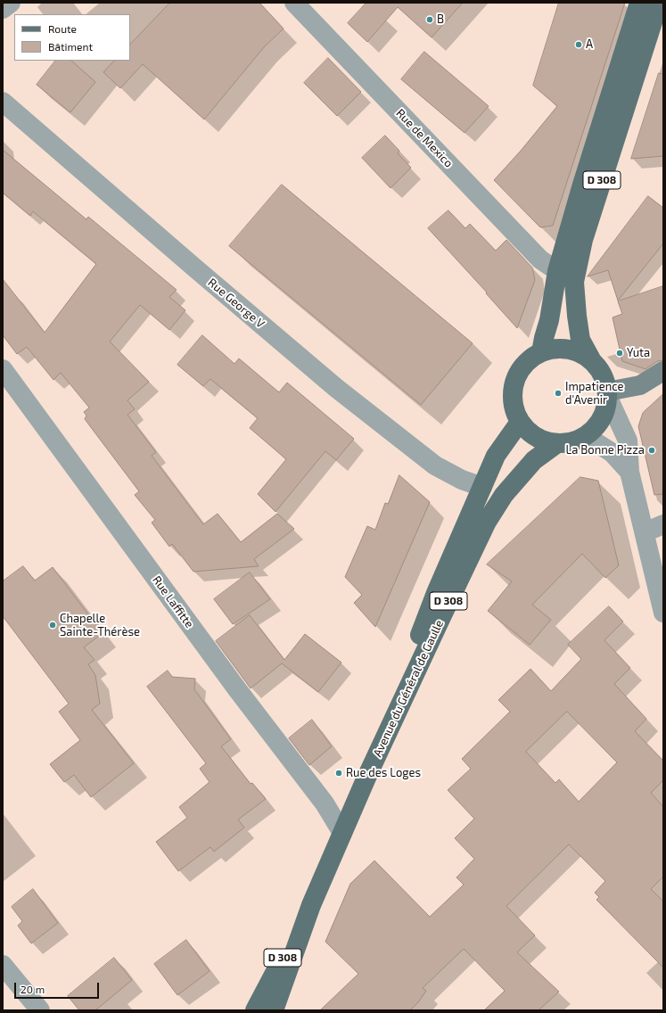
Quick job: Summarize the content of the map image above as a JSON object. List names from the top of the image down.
{
  "streets": {
    "main road": ["D 308", "Avenue du Général de Gaulle"],
    "street": ["Rue de Mexico", "Rue George V", "Rue Laffitte"]
  },
  "crossings": [
    ["Rue de Mexico", "D 308"],
    ["D 308", "Avenue du Général de Gaulle"],
    ["Rue George V", "Avenue du Général de Gaulle"],
    ["Rue Laffitte", "Avenue du Général de Gaulle"]
  ],
  "places": [
    "B",
    "A",
    "Yuta",
    "Impatience d'Avenir",
    "La Bonne Pizza",
    "Chapelle Sainte-Thérèse",
    "Rue des Loges"
  ],
  "legend": ["Route", "Bâtiment"],
  "scale_bar": "20 m"
}
